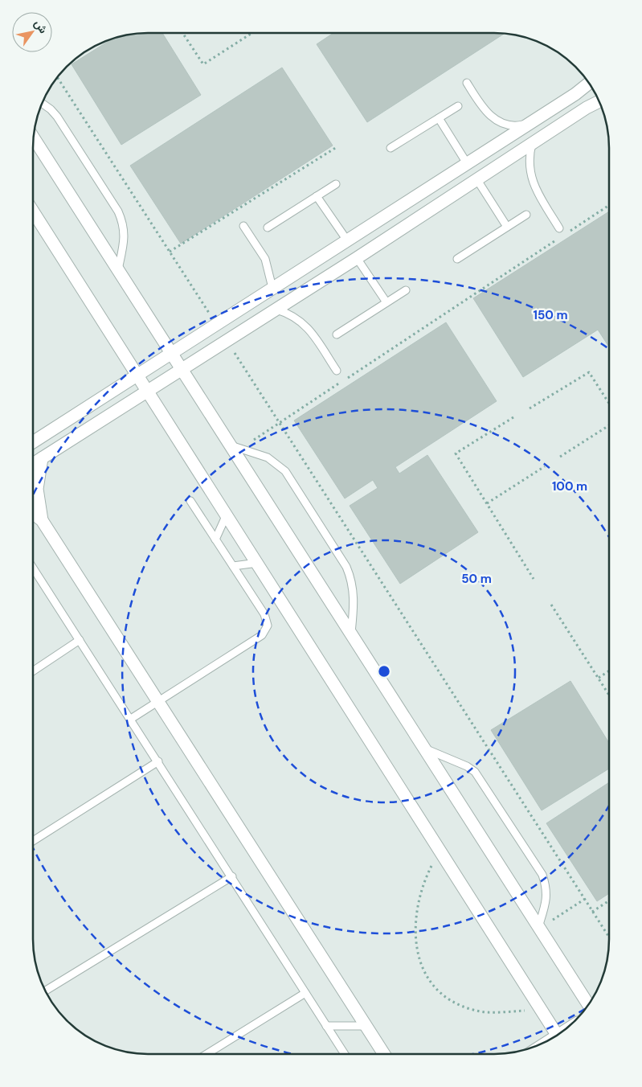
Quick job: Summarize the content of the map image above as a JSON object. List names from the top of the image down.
{
  "north": "top right",
  "rings": ["150 m", "100 m", "50 m"]
}
